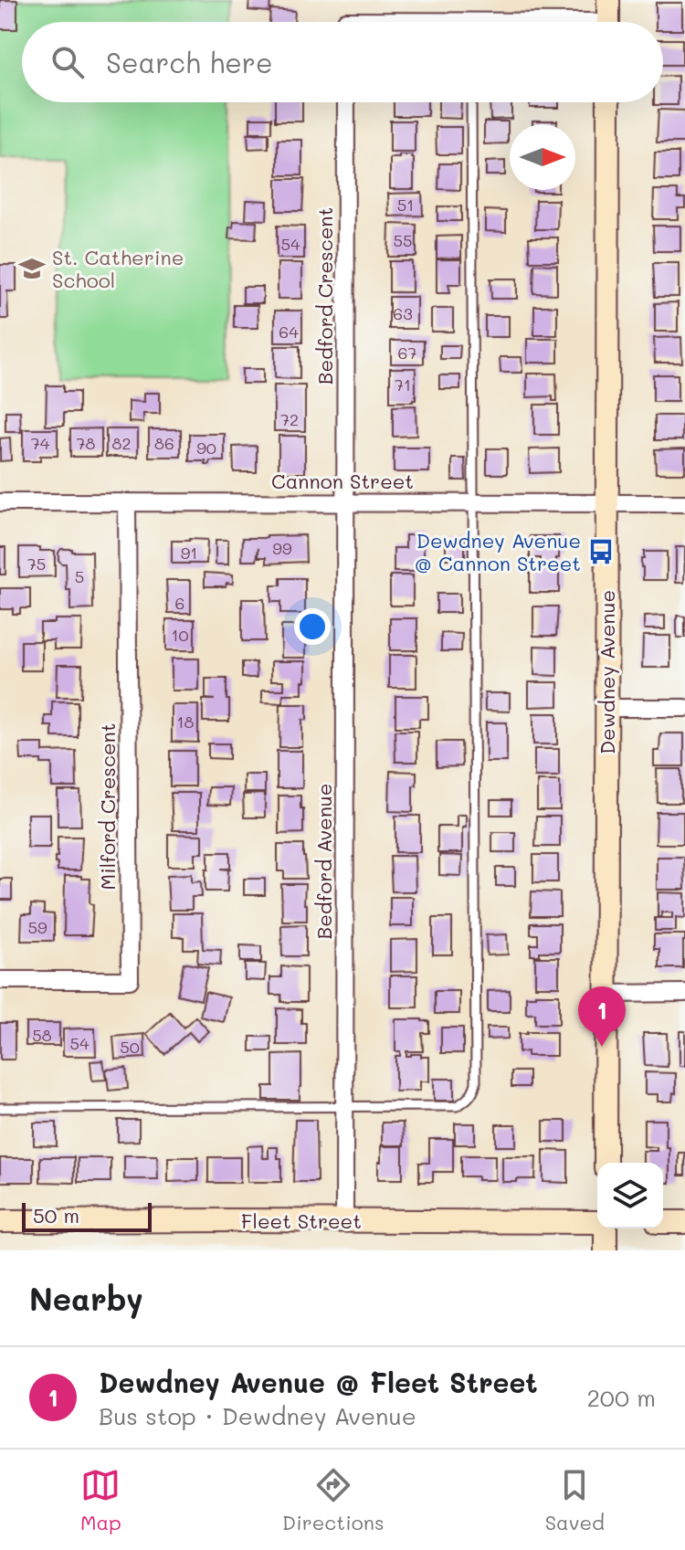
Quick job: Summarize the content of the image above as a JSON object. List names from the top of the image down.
{
  "streets": {
    "street": [
      "Bedford Crescent",
      "Cannon Street",
      "Dewdney Avenue",
      "Milford Crescent",
      "Bedford Avenue",
      "Fleet Street"
    ]
  },
  "crossings": [
    ["Bedford Crescent", "Cannon Street"],
    ["Bedford Crescent", "Bedford Avenue"],
    ["Cannon Street", "Dewdney Avenue"],
    ["Cannon Street", "Milford Crescent"],
    ["Cannon Street", "Bedford Avenue"],
    ["Bedford Avenue", "Fleet Street"]
  ],
  "places": {
    "school or university": ["St. Catherine School"],
    "bus stop": ["Dewdney Avenue @ Cannon Street"]
  },
  "house_numbers": [
    "51",
    "55",
    "54",
    "63",
    "64",
    "67",
    "71",
    "72",
    "74",
    "78",
    "82",
    "86",
    "90",
    "99",
    "91",
    "75",
    "5",
    "6",
    "10",
    "18",
    "59",
    "58",
    "54",
    "50"
  ],
  "scale_bar": "50 m",
  "north": "right",
  "page": {
    "search": "Search here",
    "pins": "1",
    "scale": "50 m",
    "heading": "Nearby",
    "list": [
      {
        "mark": "1",
        "name": "Dewdney Avenue @ Fleet Street",
        "note": "Bus stop · Dewdney Avenue",
        "value": "200 m"
      }
    ],
    "nav": ["Map", "Directions", "Saved"]
  }
}
